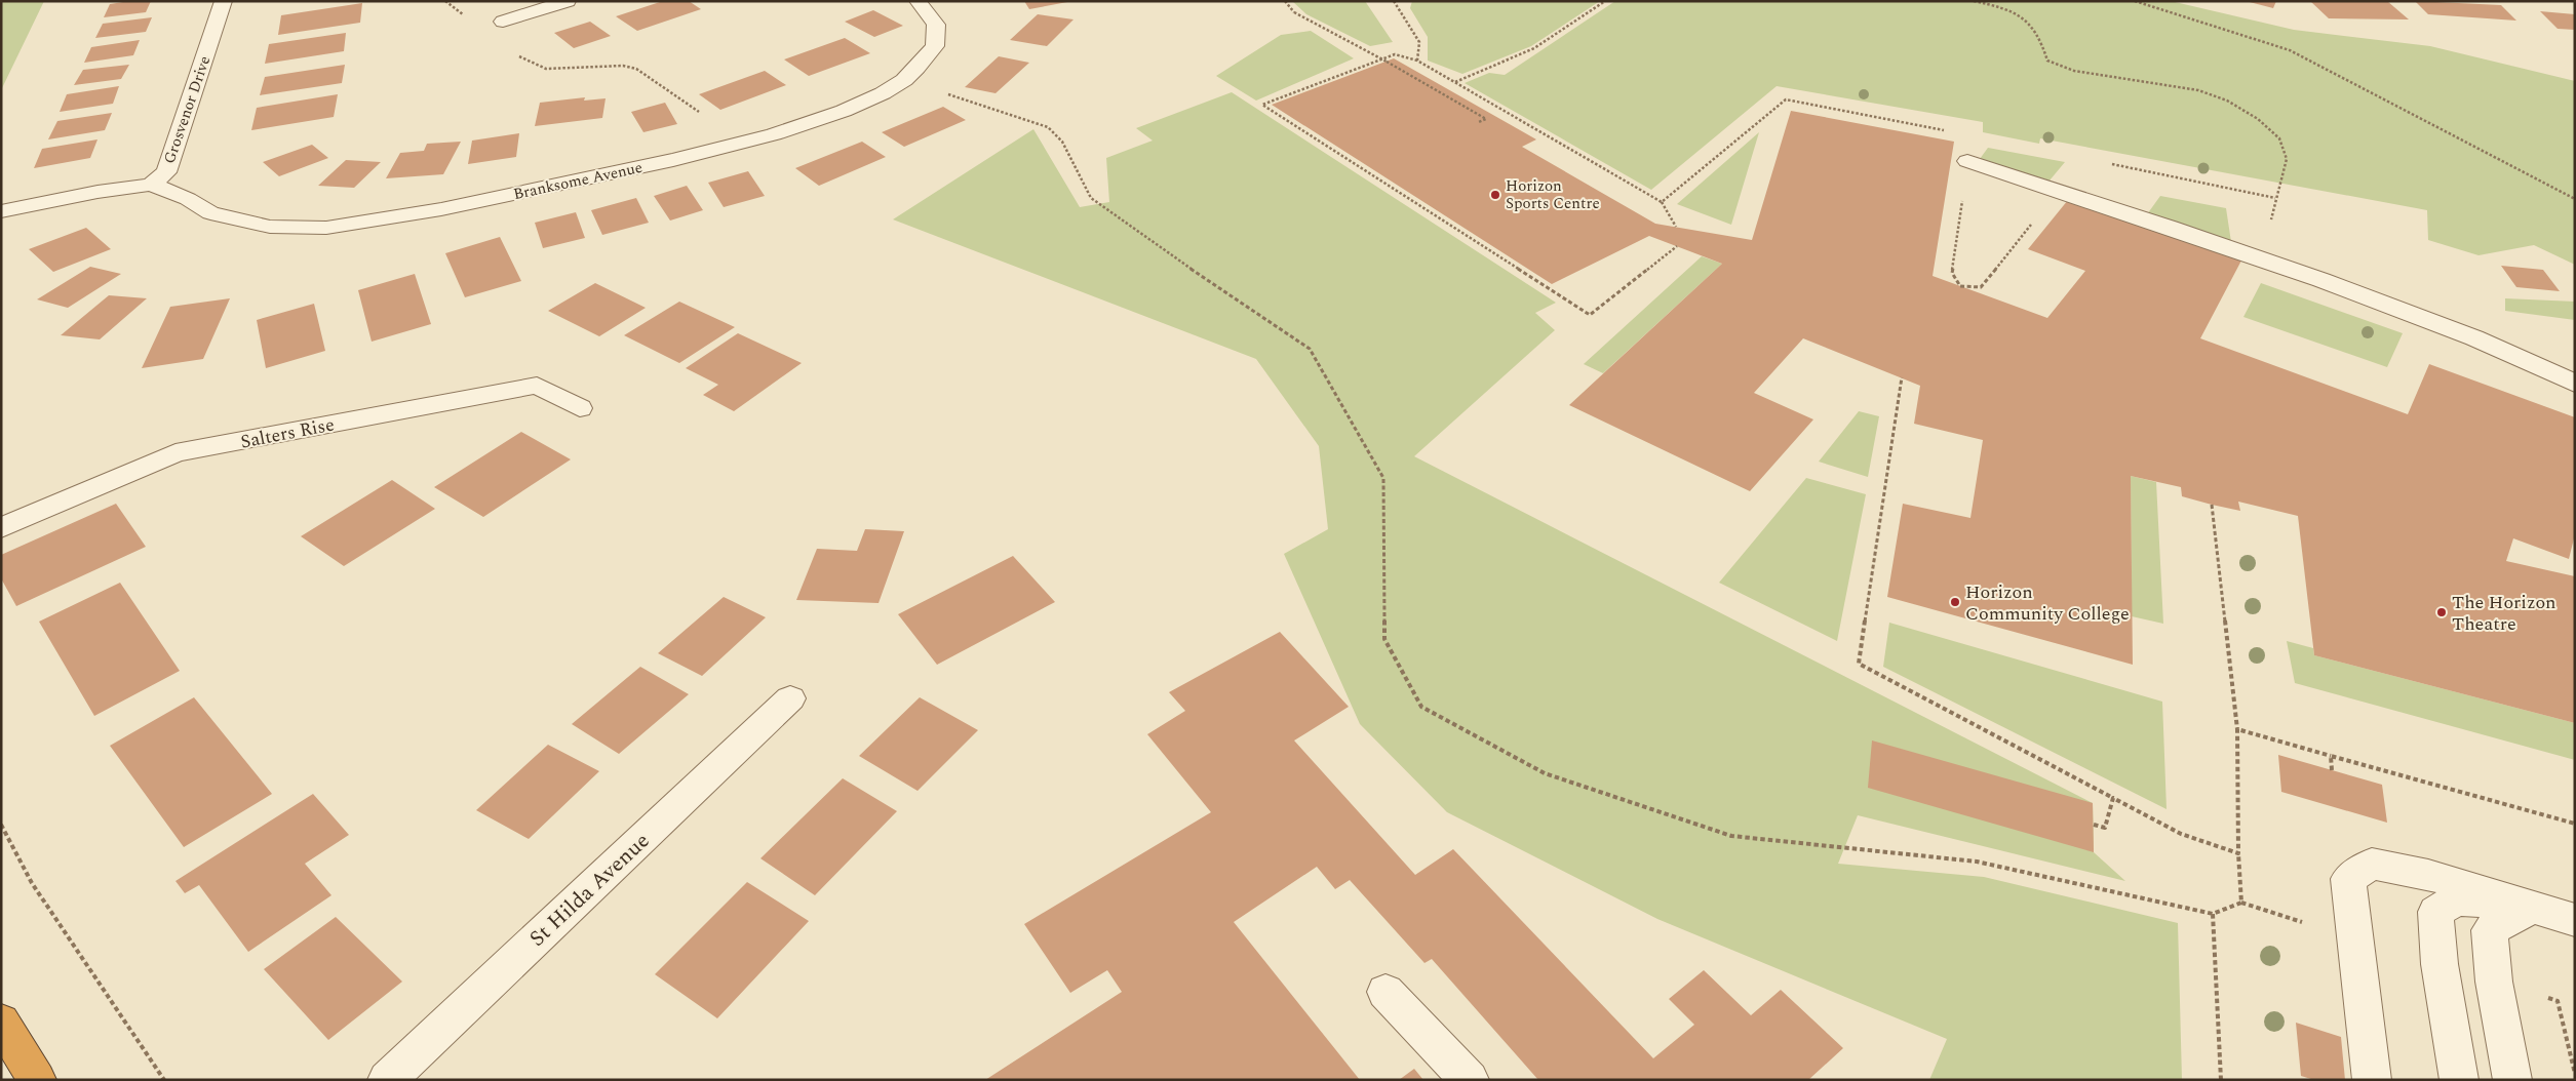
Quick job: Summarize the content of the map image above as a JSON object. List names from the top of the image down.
{
  "streets": {
    "street": [
      "Grosvenor Drive",
      "Branksome Avenue",
      "Salters Rise",
      "St Hilda Avenue"
    ]
  },
  "crossings": [
    ["Grosvenor Drive", "Branksome Avenue"]
  ],
  "places": ["Horizon Sports Centre", "Horizon Community College", "The Horizon Theatre"]
}
